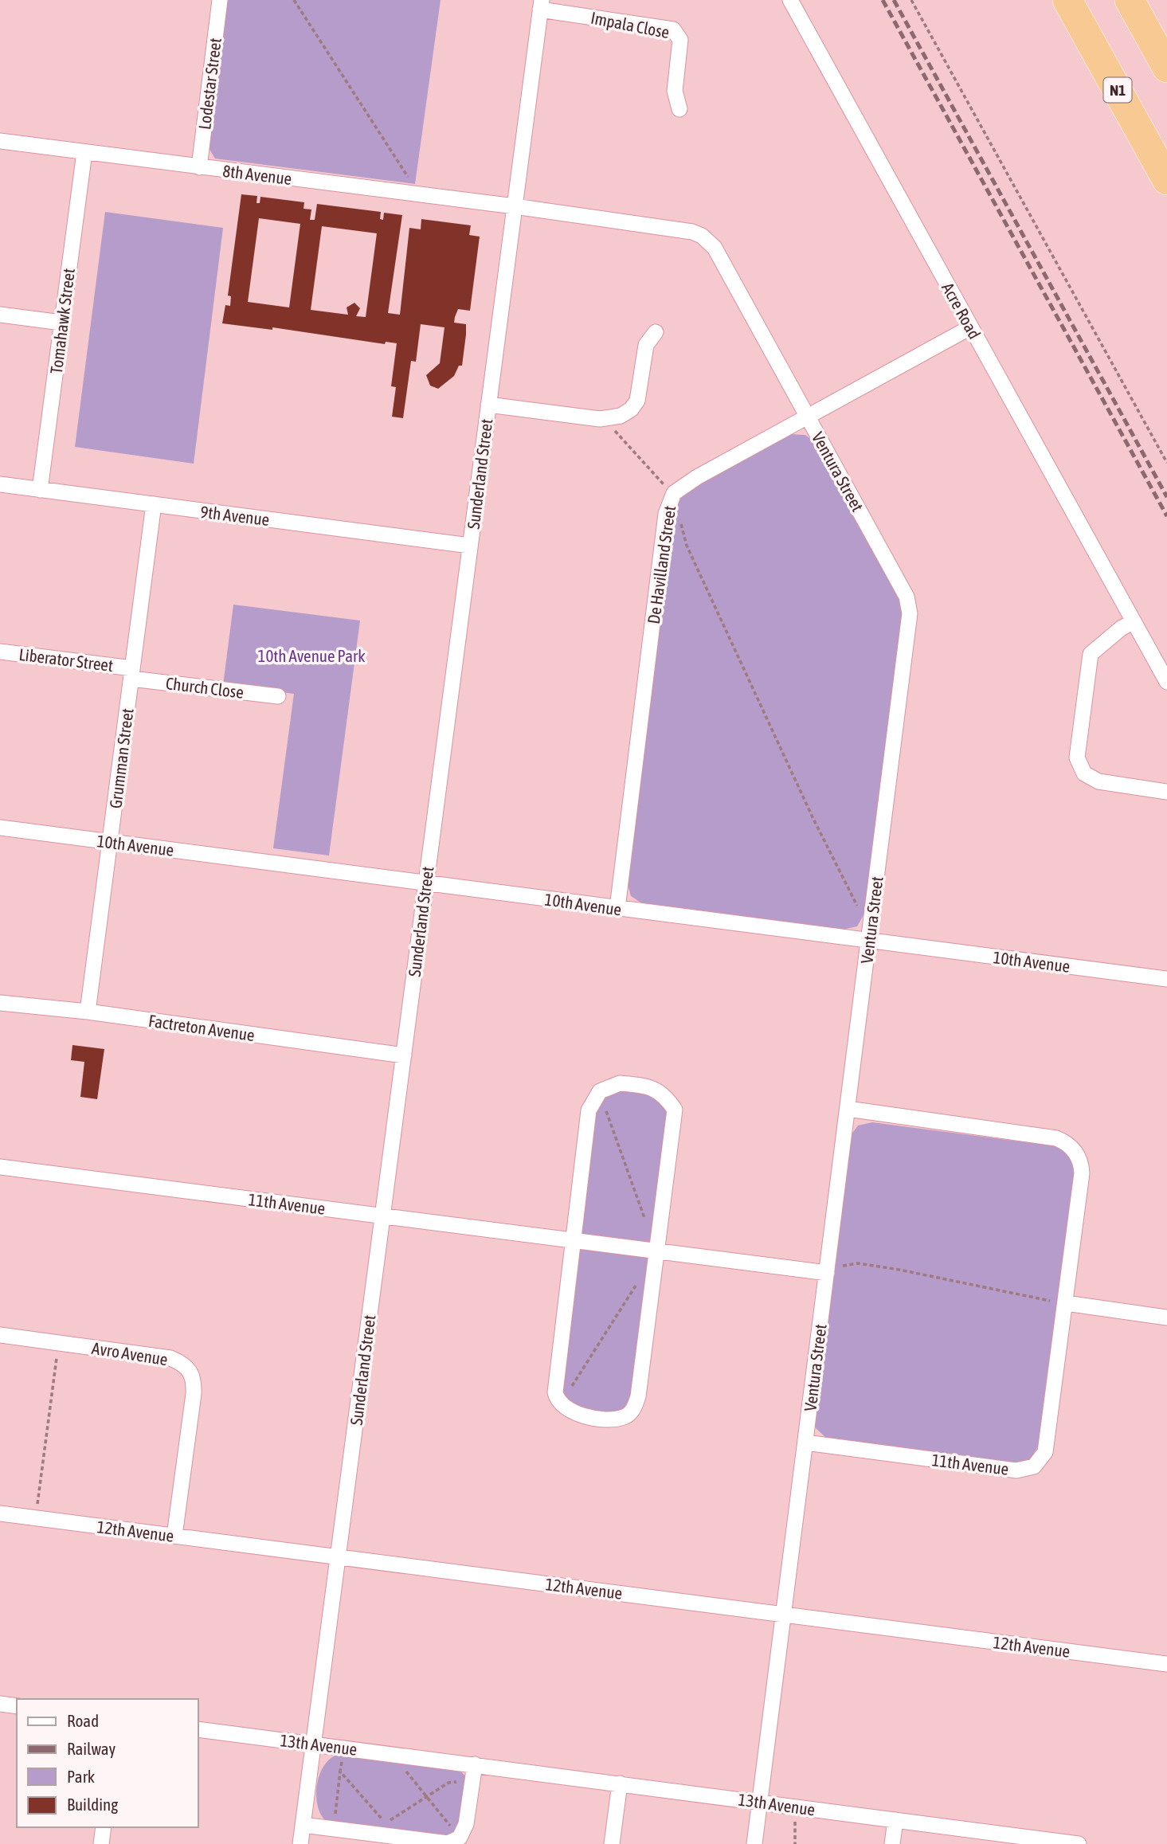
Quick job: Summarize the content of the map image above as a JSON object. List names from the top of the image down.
{
  "streets": {
    "highway": ["N1"],
    "street": [
      "Impala Close",
      "Lodestar Street",
      "8th Avenue",
      "Acre Road",
      "Tomahawk Street",
      "Ventura Street",
      "Sunderland Street",
      "9th Avenue",
      "De Havilland Street",
      "Liberator Street",
      "Church Close",
      "Grumman Street",
      "10th Avenue",
      "Factreton Avenue",
      "11th Avenue",
      "Avro Avenue",
      "12th Avenue",
      "13th Avenue"
    ]
  },
  "crossings": [
    ["Impala Close", "Sunderland Street"],
    ["Lodestar Street", "8th Avenue"],
    ["8th Avenue", "Tomahawk Street"],
    ["8th Avenue", "Ventura Street"],
    ["8th Avenue", "Sunderland Street"],
    ["Acre Road", "De Havilland Street"],
    ["Tomahawk Street", "9th Avenue"],
    ["Ventura Street", "Sunderland Street"],
    ["Ventura Street", "De Havilland Street"],
    ["Ventura Street", "10th Avenue"],
    ["Ventura Street", "11th Avenue"],
    ["Ventura Street", "12th Avenue"],
    ["Ventura Street", "13th Avenue"],
    ["Sunderland Street", "9th Avenue"],
    ["Sunderland Street", "10th Avenue"],
    ["Sunderland Street", "Factreton Avenue"],
    ["Sunderland Street", "11th Avenue"],
    ["Sunderland Street", "12th Avenue"],
    ["Sunderland Street", "13th Avenue"],
    ["9th Avenue", "Grumman Street"],
    ["De Havilland Street", "10th Avenue"],
    ["Liberator Street", "Church Close"],
    ["Liberator Street", "Grumman Street"],
    ["Church Close", "Grumman Street"],
    ["Grumman Street", "10th Avenue"],
    ["Grumman Street", "Factreton Avenue"],
    ["Avro Avenue", "12th Avenue"]
  ],
  "parks": ["10th Avenue Park"],
  "legend": [
    "Road",
    "Railway",
    "Park",
    "Building"
  ]
}
